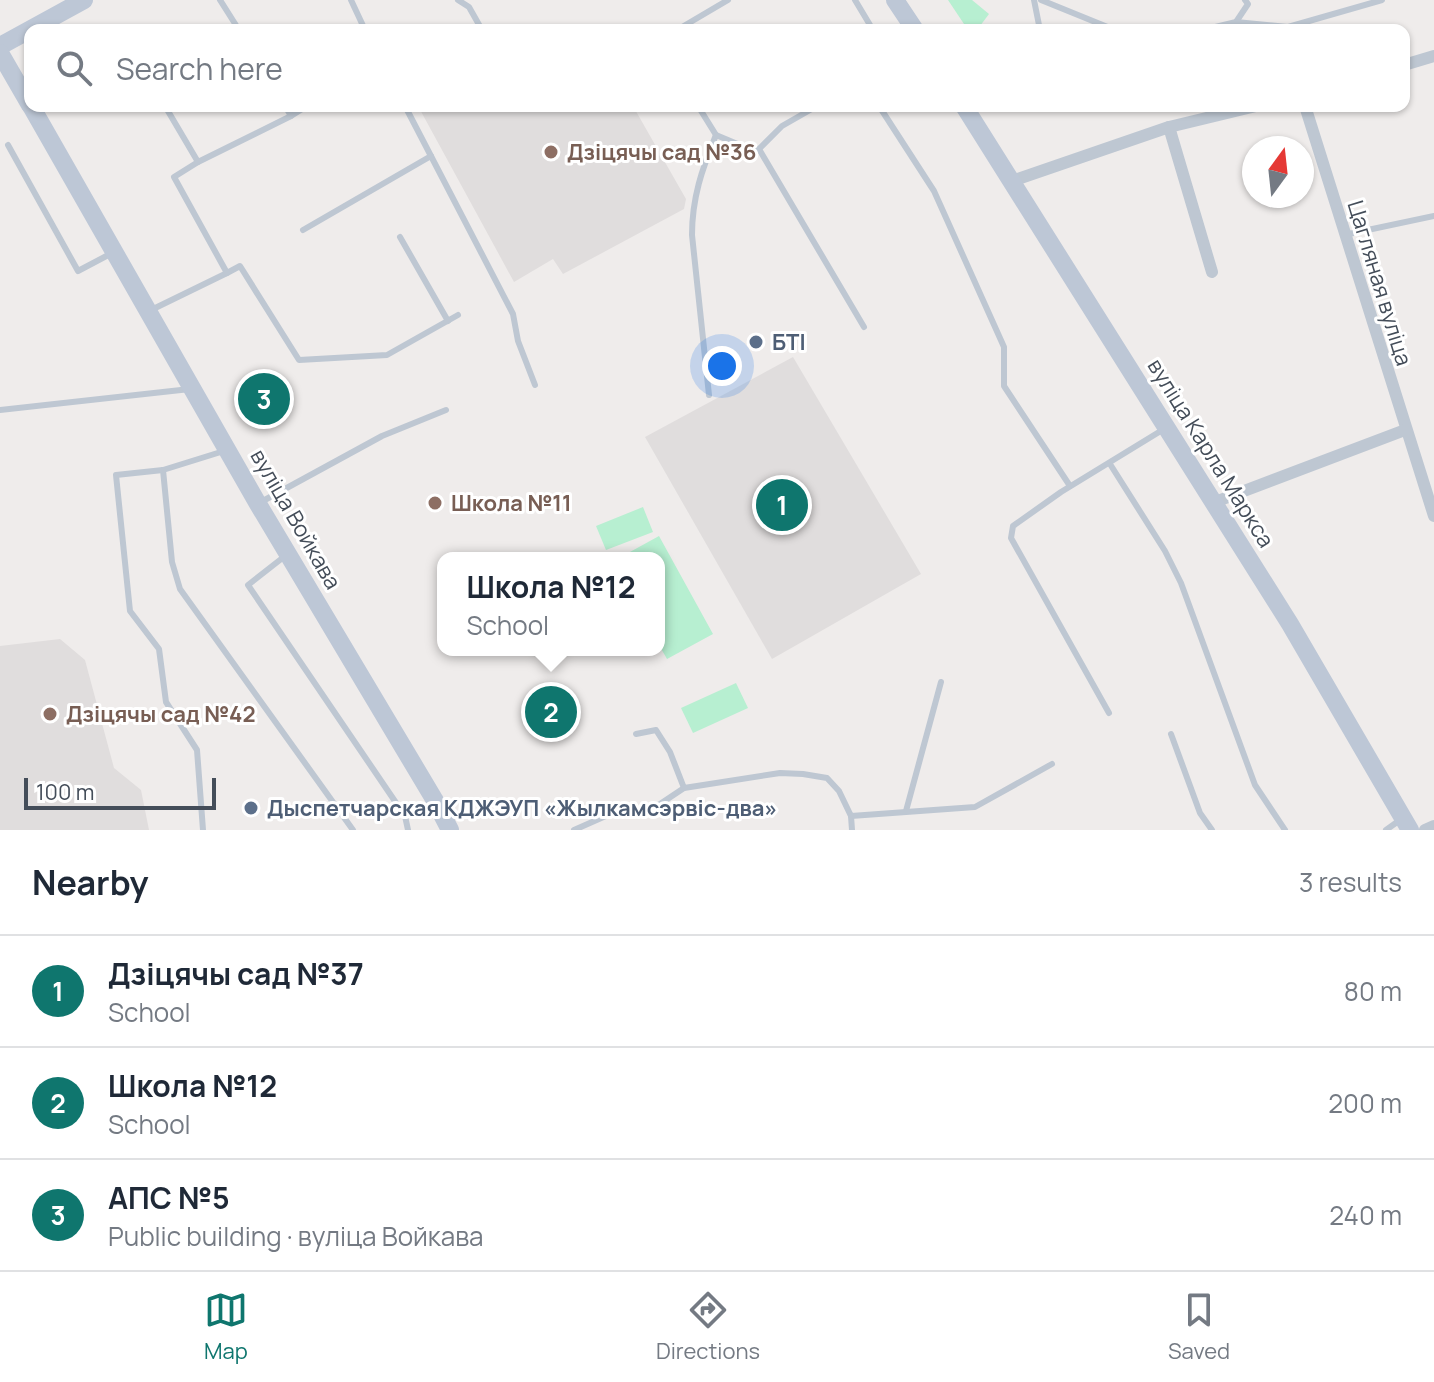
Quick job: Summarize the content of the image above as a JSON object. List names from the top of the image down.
{
  "streets": {
    "main road": ["вуліца Карла Маркса", "вуліца Войкава"],
    "street": ["Цагляная вуліца"]
  },
  "places": [
    "Дзіцячы сад №36",
    "БТІ",
    "Школа №11",
    "Дзіцячы сад №42",
    "Дыспетчарская КДЖЭУП «Жылкамсэрвіс-два»"
  ],
  "scale_bar": "100 m",
  "north": "top",
  "page": {
    "search": "Search here",
    "pins": ["3", "1", "2"],
    "popup": ["Школа №12", "School"],
    "scale": "100 m",
    "heading": ["Nearby", "3 results"],
    "list": [
      {
        "mark": "1",
        "name": "Дзіцячы сад №37",
        "note": "School",
        "value": "80 m"
      },
      {
        "mark": "2",
        "name": "Школа №12",
        "note": "School",
        "value": "200 m"
      },
      {
        "mark": "3",
        "name": "АПС №5",
        "note": "Public building · вуліца Войкава",
        "value": "240 m"
      }
    ],
    "nav": ["Map", "Directions", "Saved"]
  }
}
